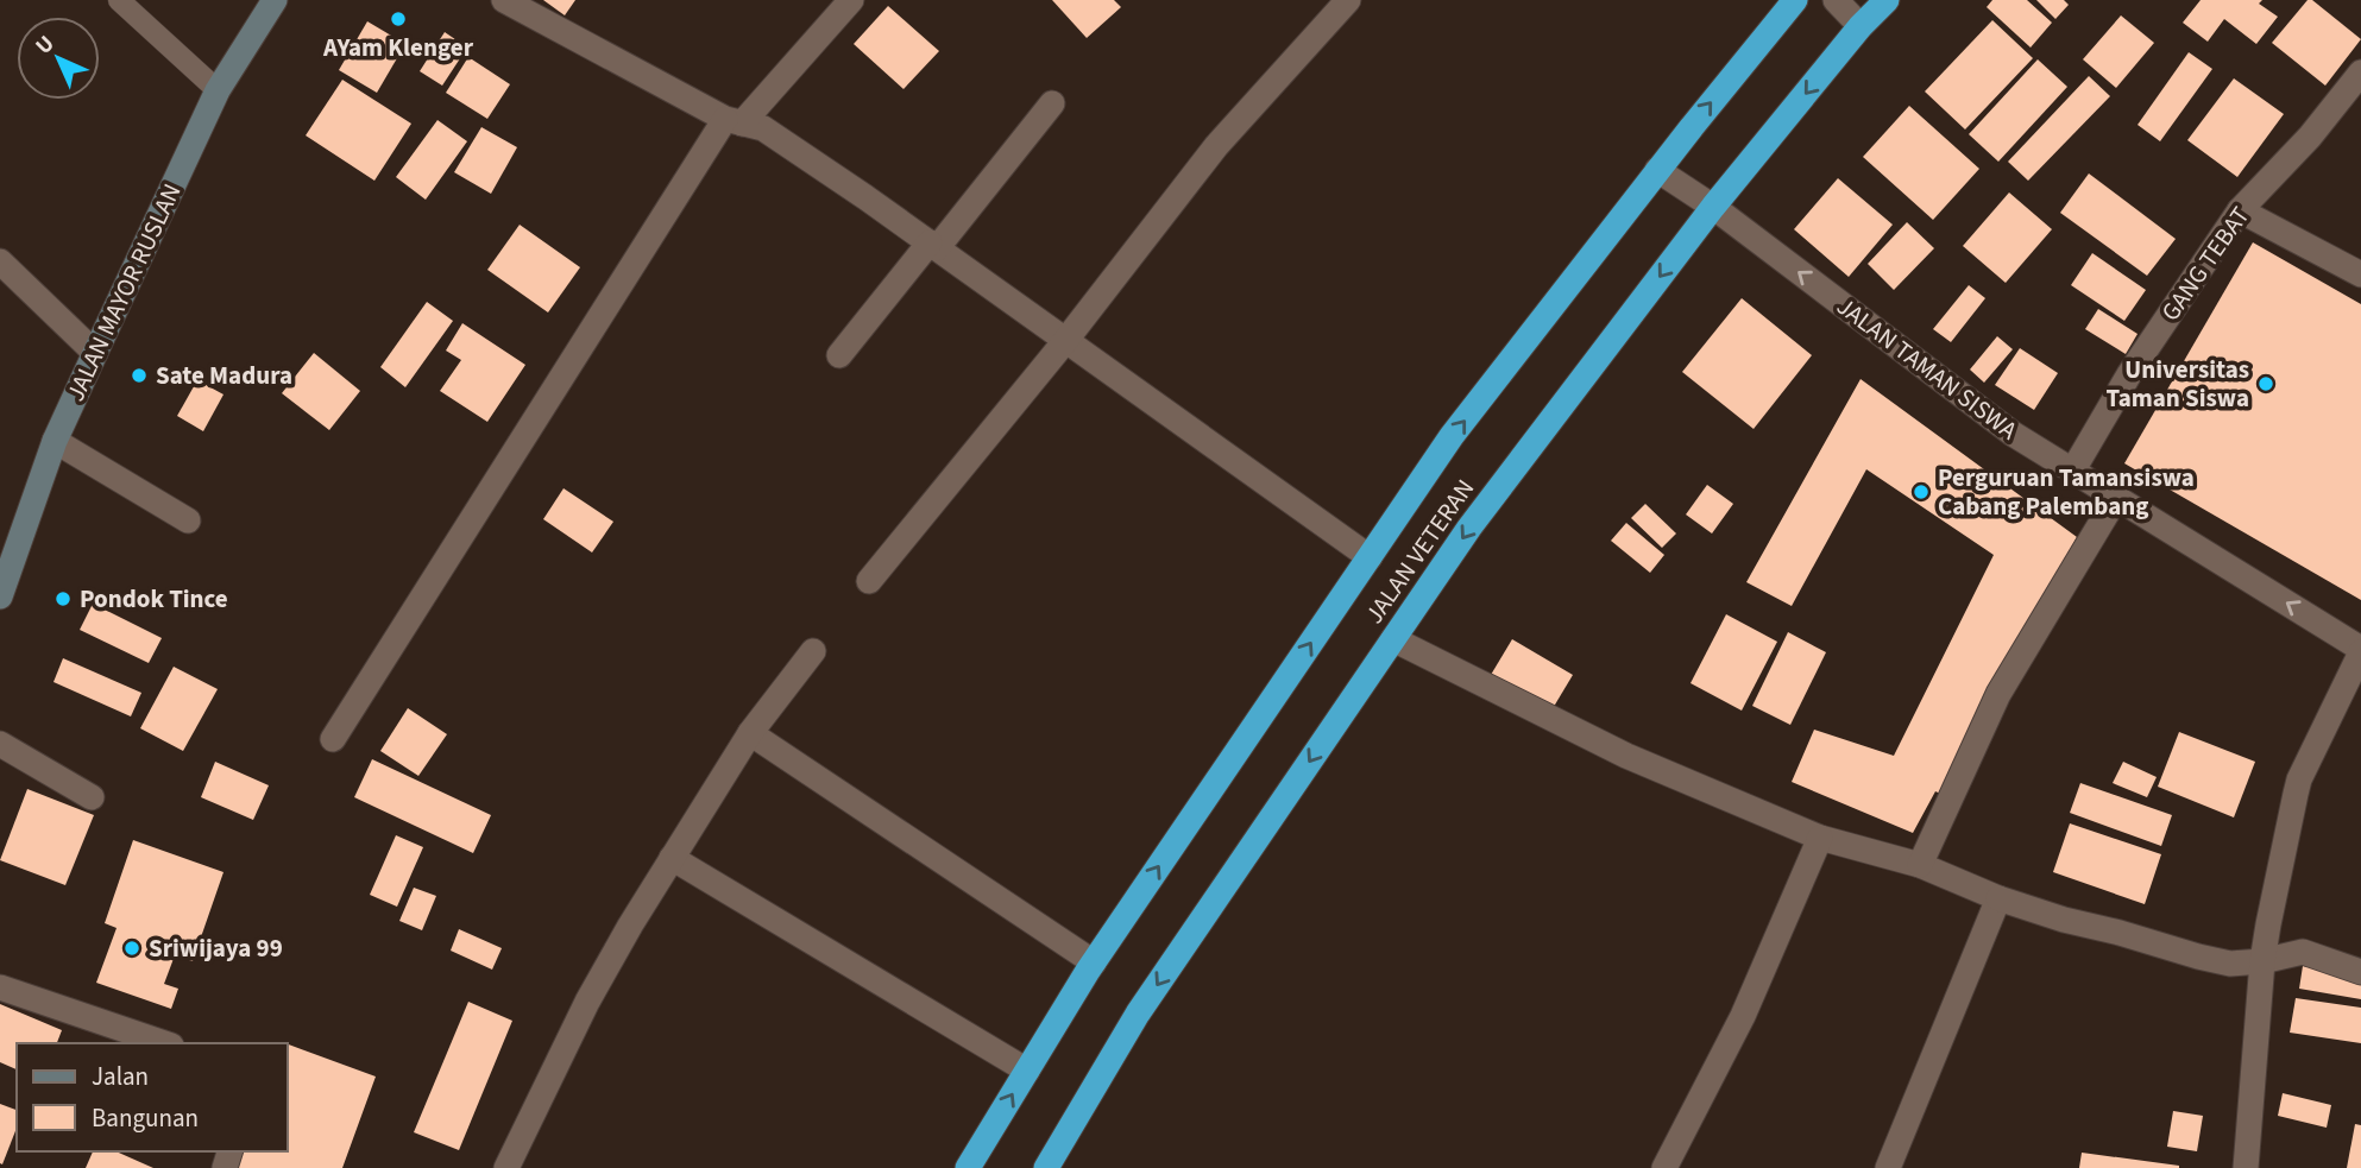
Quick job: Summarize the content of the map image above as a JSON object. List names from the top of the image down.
{
  "streets": {
    "highway": ["JALAN VETERAN"],
    "street": ["GANG TEBAT", "JALAN MAYOR RUSLAN", "JALAN TAMAN SISWA"]
  },
  "crossings": [
    ["GANG TEBAT", "JALAN TAMAN SISWA"],
    ["JALAN TAMAN SISWA", "JALAN VETERAN"]
  ],
  "one_way": ["JALAN TAMAN SISWA"],
  "places": [
    "AYam Klenger",
    "Sate Madura",
    "Universitas Taman Siswa",
    "Perguruan Tamansiswa Cabang Palembang",
    "Pondok Tince",
    "Sriwijaya 99"
  ],
  "legend": ["Jalan", "Bangunan"],
  "north": "top left"
}
